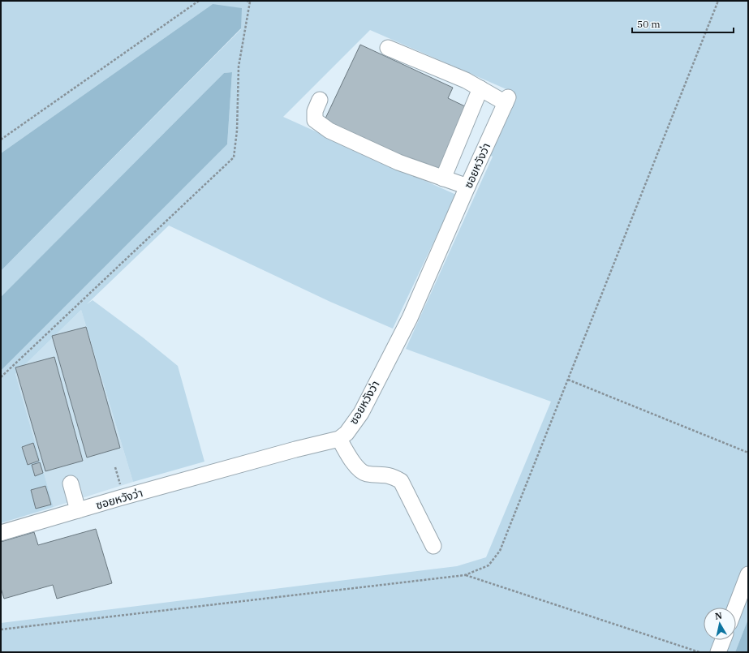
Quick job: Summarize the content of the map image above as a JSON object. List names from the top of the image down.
{
  "streets": {
    "street": ["ซอยหวังว่า"]
  },
  "scale_bar": "50 m",
  "north": "top"
}
